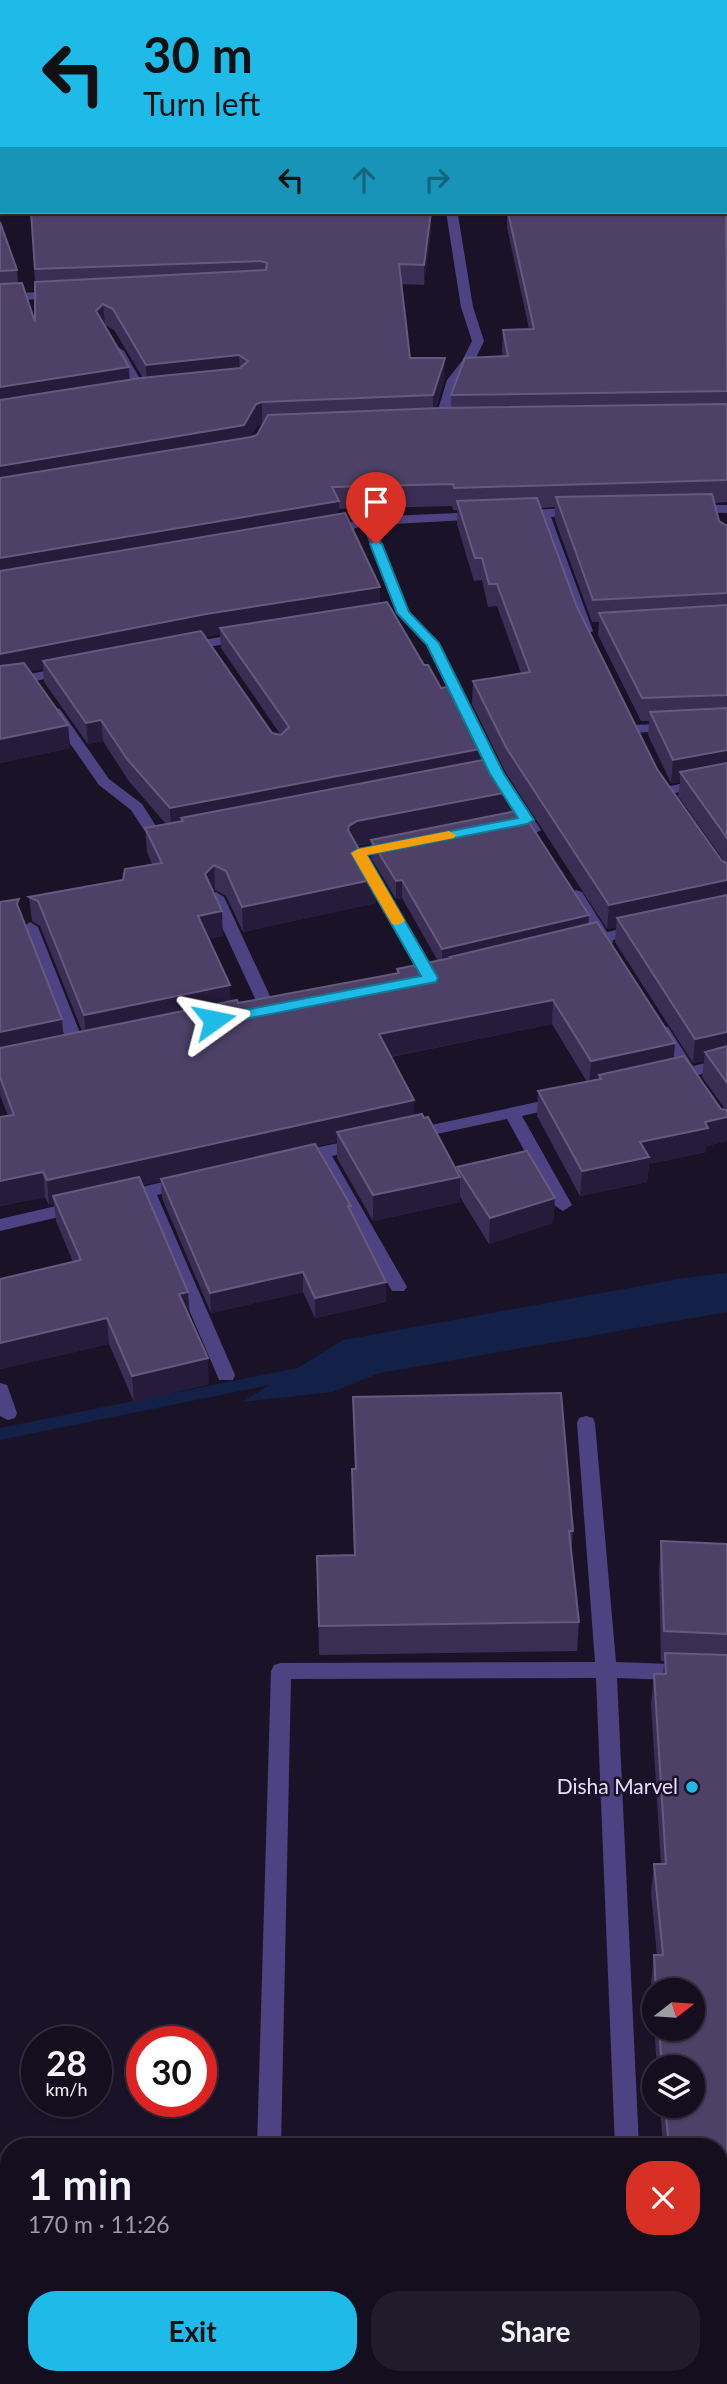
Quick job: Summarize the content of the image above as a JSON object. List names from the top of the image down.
{
  "places": ["Disha Marvel"],
  "north": "right",
  "page": {
    "turn": ["30 m", "Turn left"],
    "speed": "28 km/h",
    "limit": "30",
    "heading": ["1 min", "170 m · 11:26"],
    "buttons": ["Exit", "Share"]
  }
}
